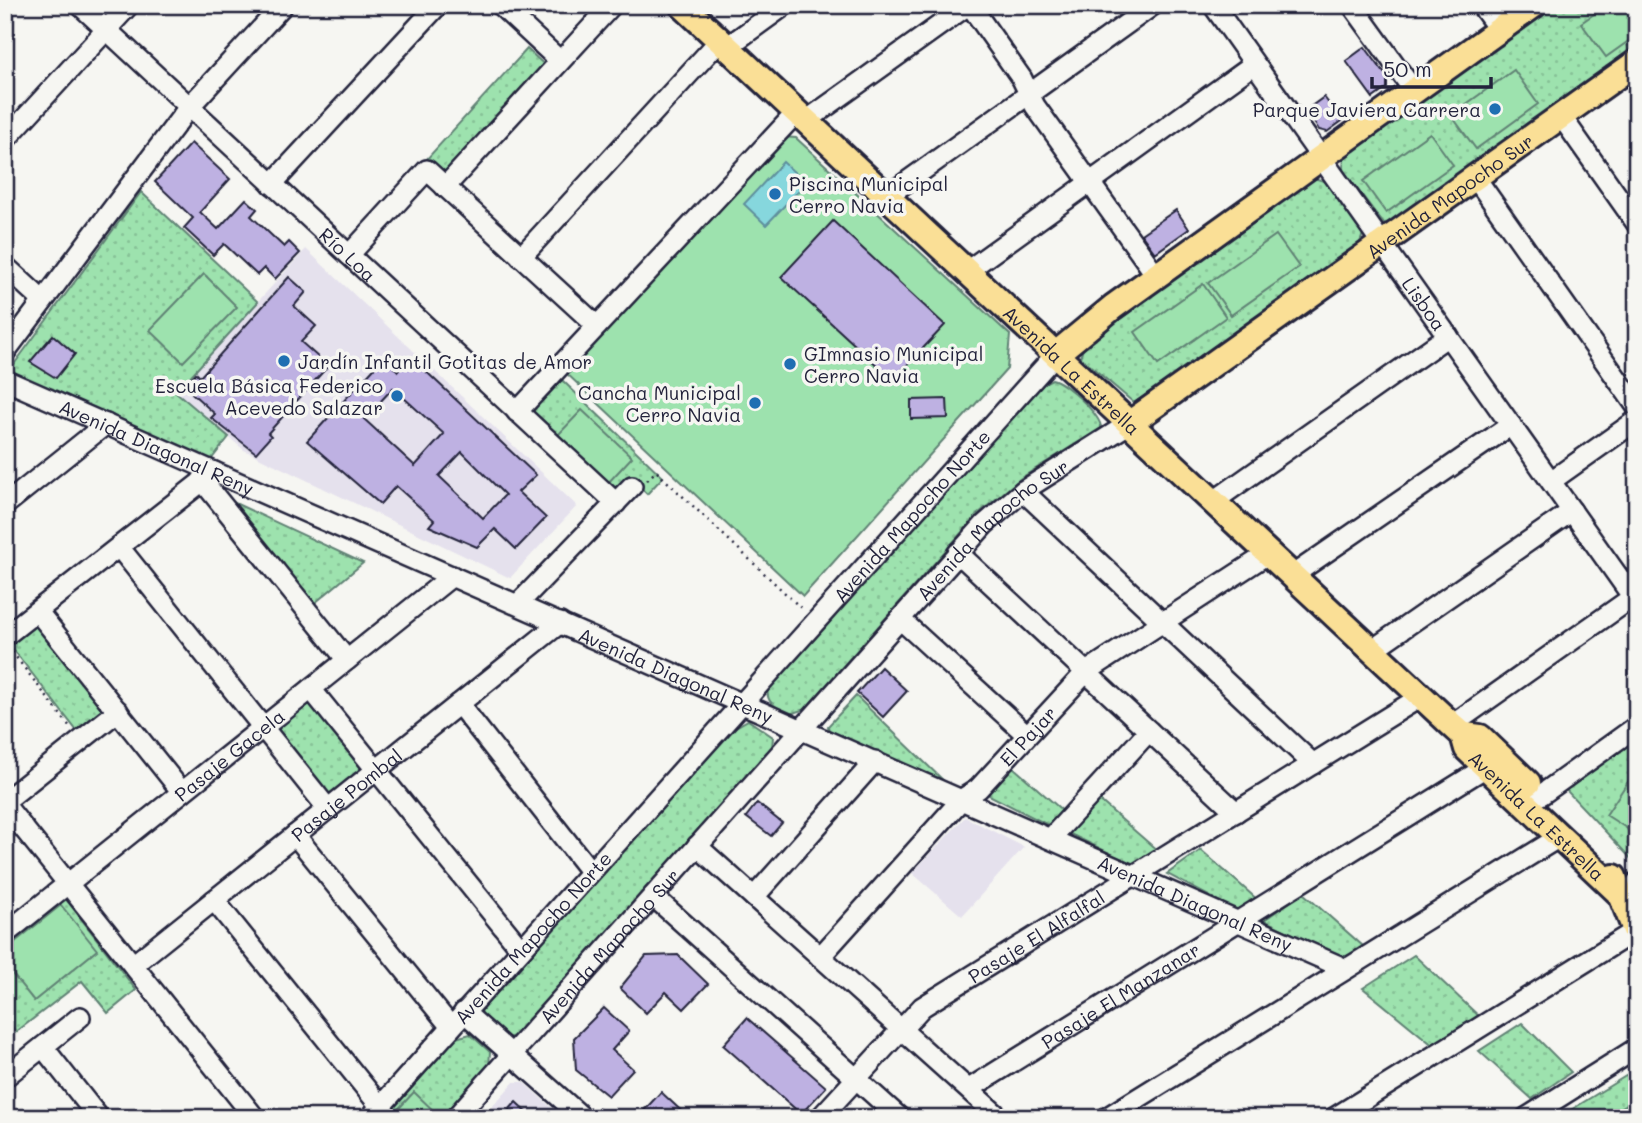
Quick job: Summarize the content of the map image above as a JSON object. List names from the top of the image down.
{
  "streets": {
    "main road": ["Avenida Mapocho Sur", "Avenida La Estrella", "Avenida Mapocho Norte"],
    "street": [
      "Río Loa",
      "Lisboa",
      "Avenida Diagonal Reny",
      "El Pajar",
      "Pasaje Gacela",
      "Pasaje Pombal",
      "Pasaje El Alfalfal",
      "Pasaje El Manzanar"
    ]
  },
  "crossings": [
    ["Avenida Mapocho Sur", "Lisboa"],
    ["Avenida Mapocho Sur", "Avenida La Estrella"],
    ["Avenida Mapocho Sur", "Avenida Diagonal Reny"],
    ["Lisboa", "Avenida Mapocho Norte"],
    ["Avenida La Estrella", "Avenida Mapocho Norte"],
    ["Avenida La Estrella", "El Pajar"],
    ["Avenida La Estrella", "Pasaje El Alfalfal"],
    ["Avenida La Estrella", "Pasaje El Manzanar"],
    ["Avenida Diagonal Reny", "Avenida Mapocho Norte"],
    ["Avenida Diagonal Reny", "El Pajar"],
    ["Avenida Diagonal Reny", "Pasaje Gacela"],
    ["Avenida Diagonal Reny", "Pasaje Pombal"],
    ["Avenida Diagonal Reny", "Pasaje El Alfalfal"],
    ["Avenida Diagonal Reny", "Pasaje El Manzanar"]
  ],
  "places": [
    "Parque Javiera Carrera",
    "Piscina Municipal Cerro Navia",
    "Jardín Infantil Gotitas de Amor",
    "GImnasio Municipal Cerro Navia",
    "Escuela Básica Federico Acevedo Salazar",
    "Cancha Municipal Cerro Navia"
  ],
  "scale_bar": "50 m"
}
